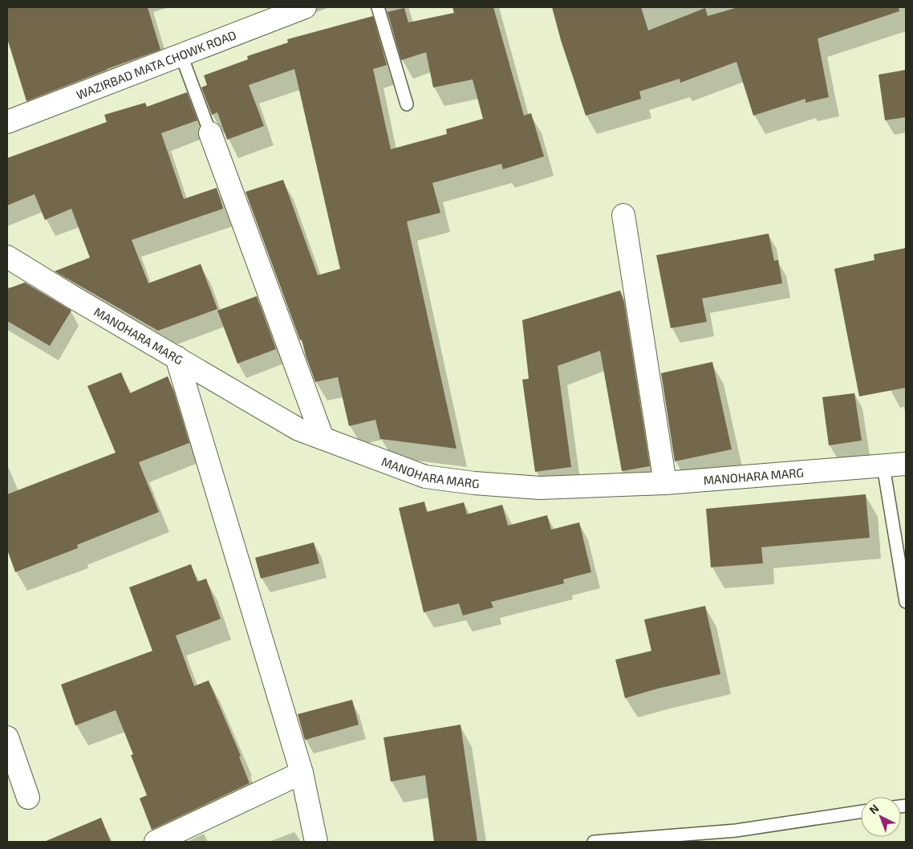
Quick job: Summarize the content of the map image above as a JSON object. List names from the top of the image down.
{
  "streets": {
    "street": ["WAZIRBAD MATA CHOWK ROAD", "MANOHARA MARG"]
  },
  "north": "top left"
}
